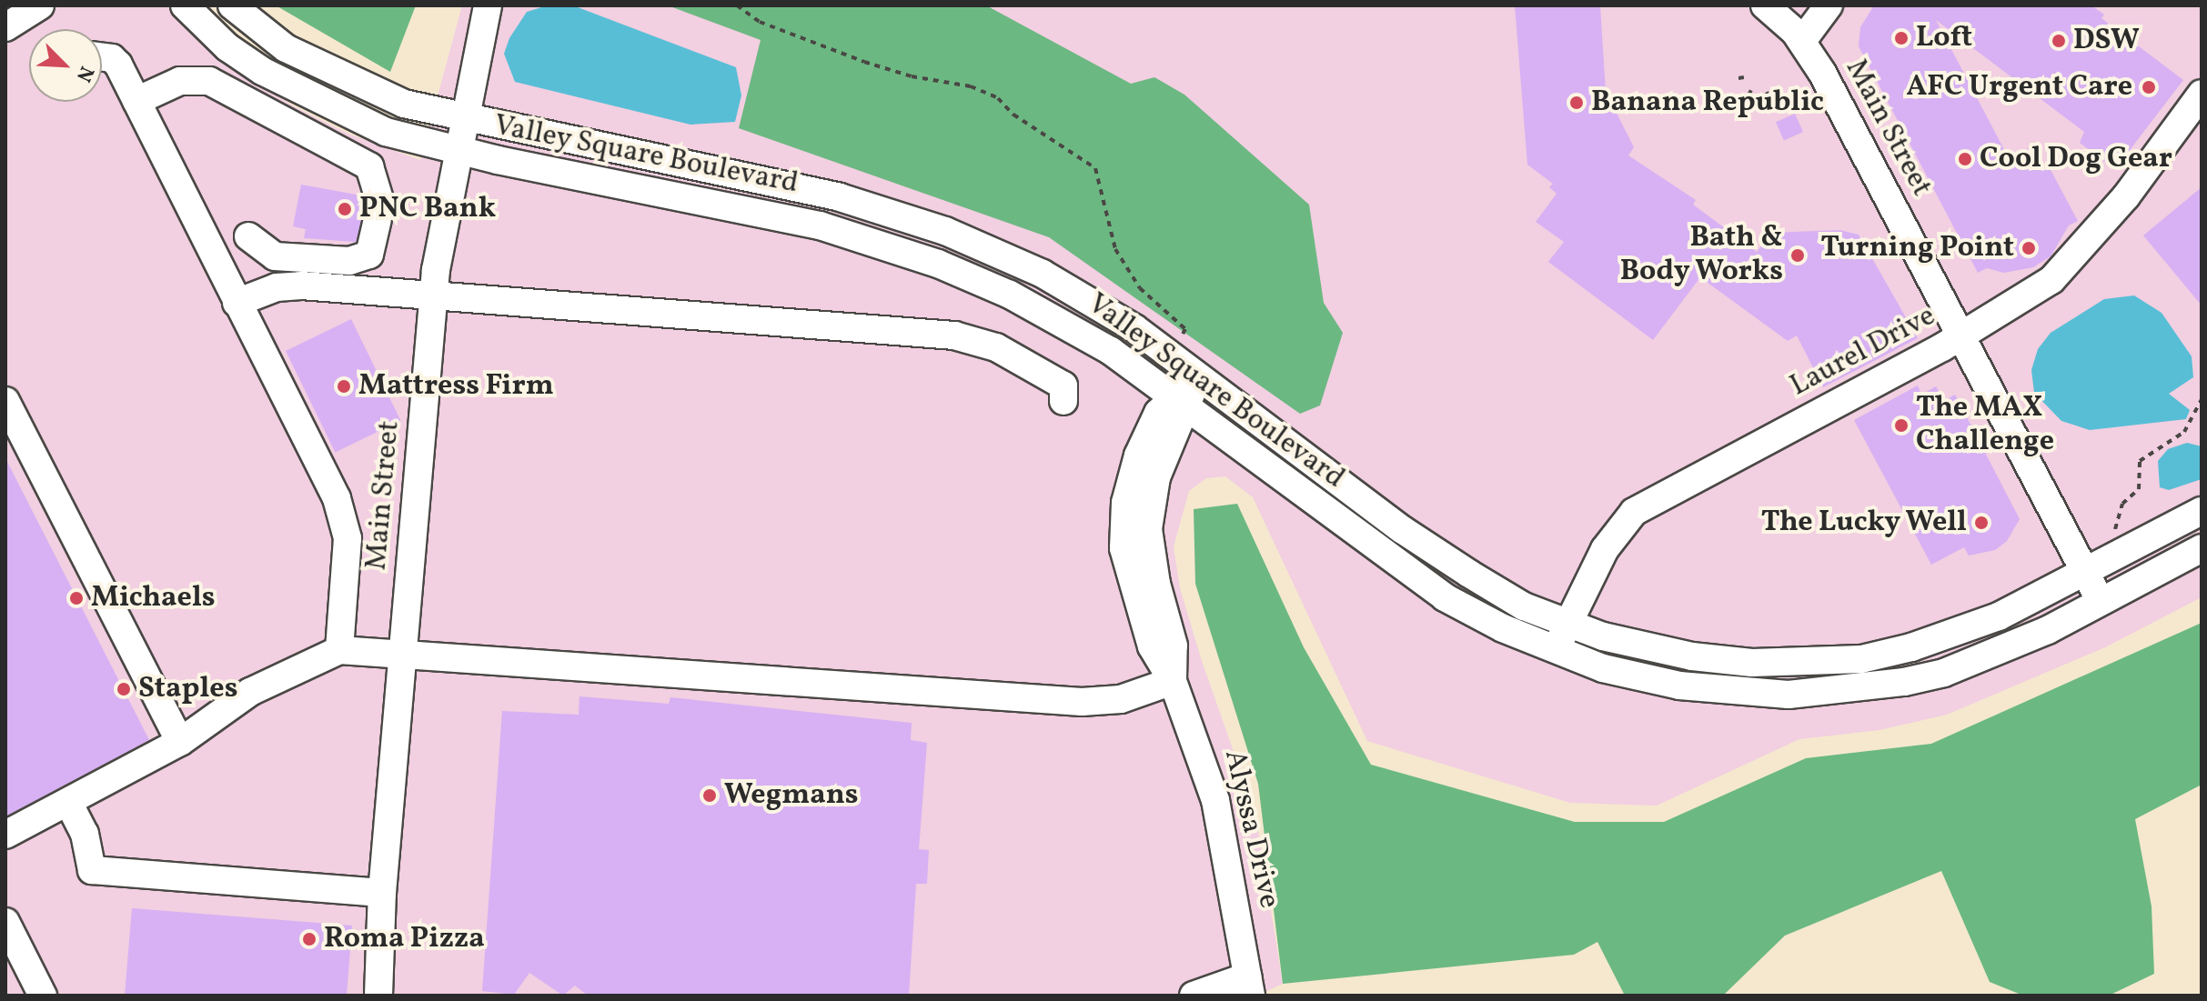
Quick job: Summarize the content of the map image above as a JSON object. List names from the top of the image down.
{
  "streets": {
    "street": [
      "Main Street",
      "Valley Square Boulevard",
      "Laurel Drive",
      "Alyssa Drive"
    ]
  },
  "crossings": [
    ["Main Street", "Valley Square Boulevard"],
    ["Main Street", "Laurel Drive"],
    ["Valley Square Boulevard", "Laurel Drive"],
    ["Valley Square Boulevard", "Alyssa Drive"]
  ],
  "places": [
    "Loft",
    "DSW",
    "AFC Urgent Care",
    "Banana Republic",
    "Cool Dog Gear",
    "PNC Bank",
    "Turning Point",
    "Bath & Body Works",
    "Mattress Firm",
    "The MAX Challenge",
    "The Lucky Well",
    "Michaels",
    "Staples",
    "Wegmans",
    "Roma Pizza"
  ],
  "north": "bottom right"
}
